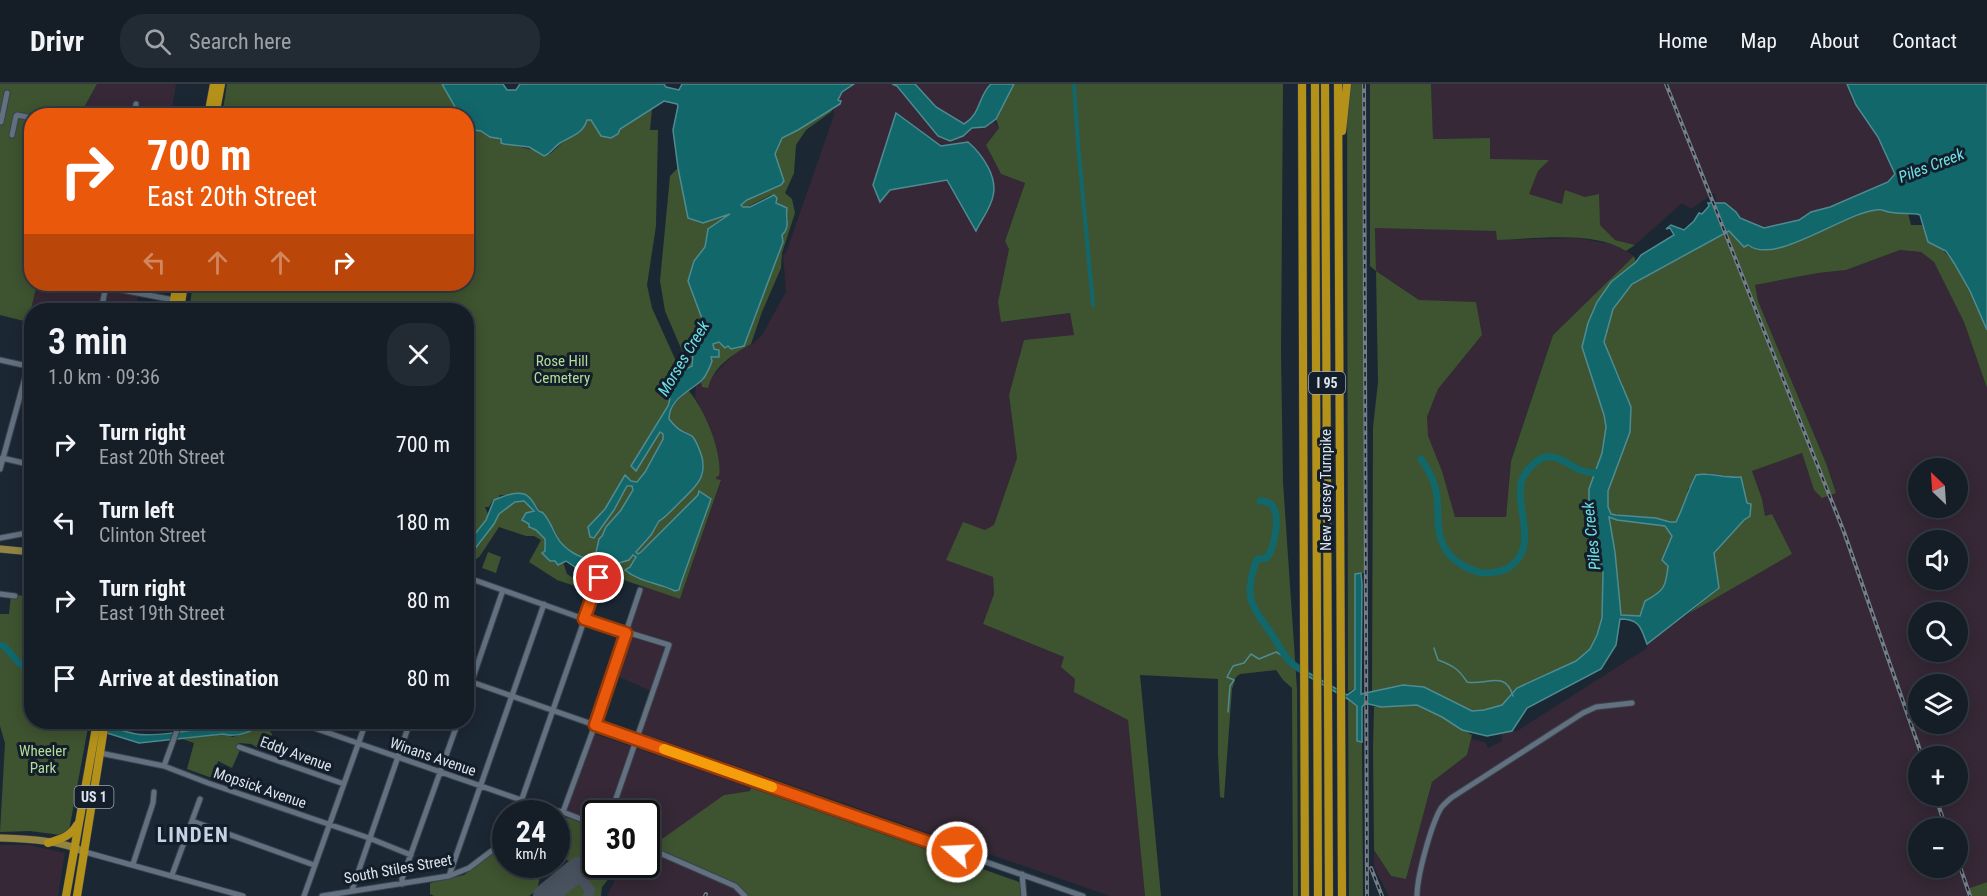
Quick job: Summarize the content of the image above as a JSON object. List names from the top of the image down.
{
  "streets": {
    "highway": ["I 95", "New Jersey Turnpike", "US 1"],
    "street": [
      "Eddy Avenue",
      "Winans Avenue",
      "Mopsick Avenue",
      "South Stiles Street"
    ]
  },
  "crossings": [
    ["Mopsick Avenue", "US 1"]
  ],
  "districts": ["LINDEN"],
  "water": ["Piles Creek", "Morses Creek"],
  "parks": ["Rose Hill Cemetery", "Wheeler Park"],
  "north": "top left",
  "page": {
    "header": "Drivr",
    "search": "Search here",
    "nav": [
      "Home",
      "Map",
      "About",
      "Contact"
    ],
    "turn": ["700 m", "East 20th Street"],
    "heading": ["3 min", "1.0 km · 09:36"],
    "list": [
      {
        "name": "Turn right",
        "note": "East 20th Street",
        "value": "700 m"
      },
      {
        "name": "Turn left",
        "note": "Clinton Street",
        "value": "180 m"
      },
      {
        "name": "Turn right",
        "note": "East 19th Street",
        "value": "80 m"
      },
      {
        "name": "Arrive at destination",
        "value": "80 m"
      }
    ],
    "map_buttons": ["+", "−"],
    "speed": "24 km/h",
    "limit": "30"
  }
}
